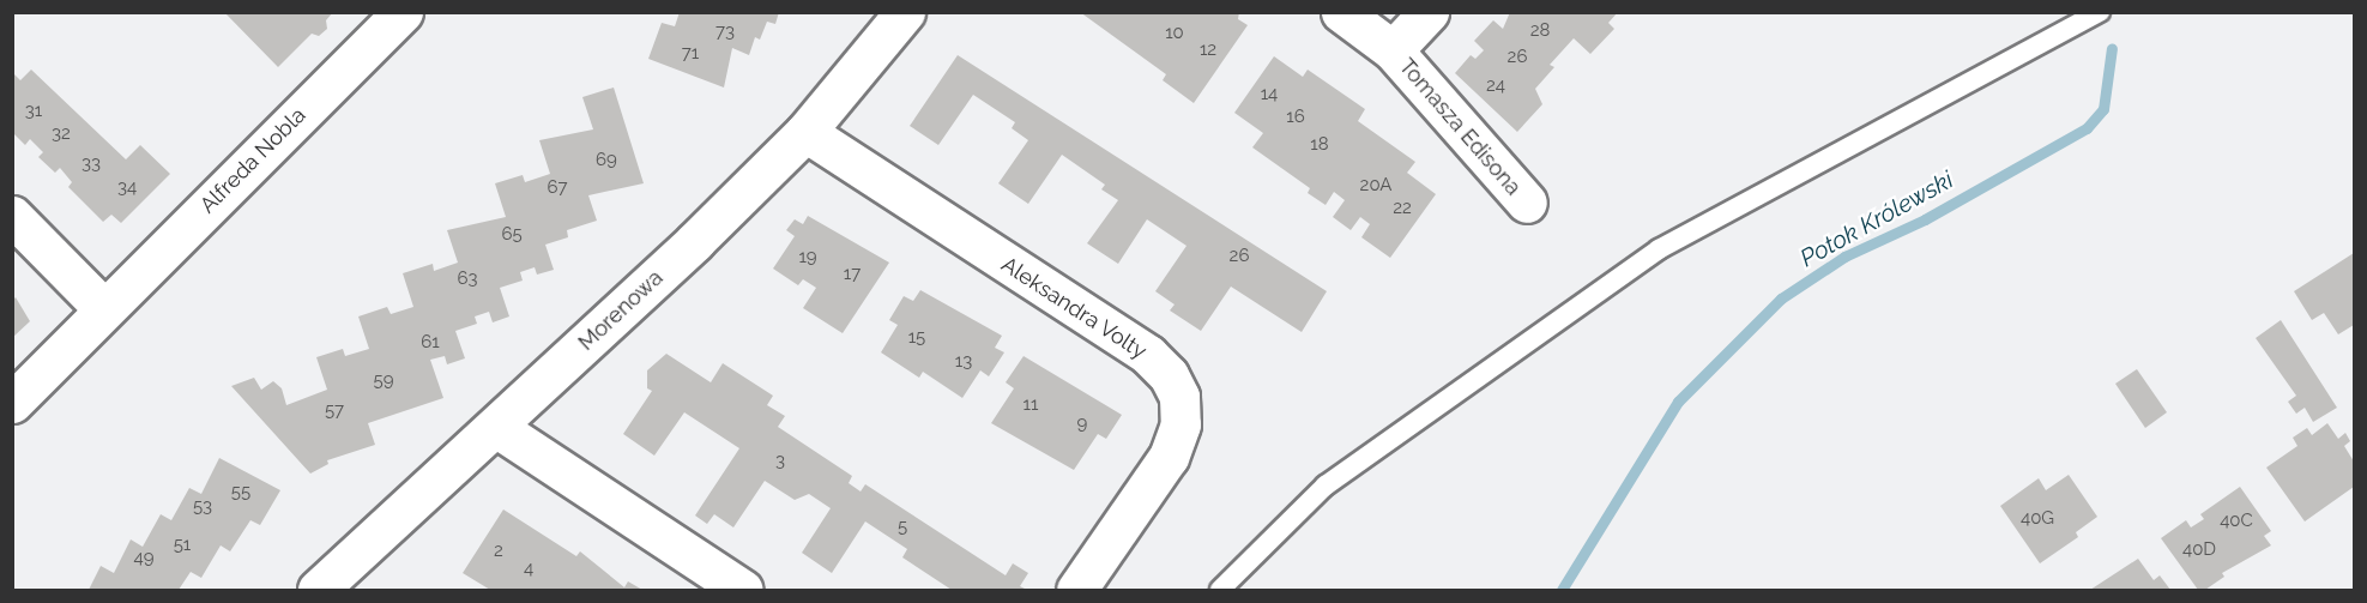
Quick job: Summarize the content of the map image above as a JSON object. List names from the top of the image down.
{
  "streets": {
    "street": [
      "Tomasza Edisona",
      "Alfreda Nobla",
      "Aleksandra Volty",
      "Morenowa"
    ]
  },
  "crossings": [
    ["Aleksandra Volty", "Morenowa"]
  ],
  "water": ["Potok Królewski"],
  "house_numbers": [
    "28",
    "73",
    "10",
    "12",
    "71",
    "26",
    "24",
    "14",
    "31",
    "16",
    "32",
    "18",
    "69",
    "33",
    "20A",
    "34",
    "67",
    "22",
    "65",
    "26",
    "19",
    "17",
    "63",
    "15",
    "61",
    "13",
    "59",
    "11",
    "57",
    "9",
    "3",
    "55",
    "53",
    "40G",
    "40C",
    "5",
    "51",
    "40D",
    "2",
    "49",
    "4"
  ]
}
